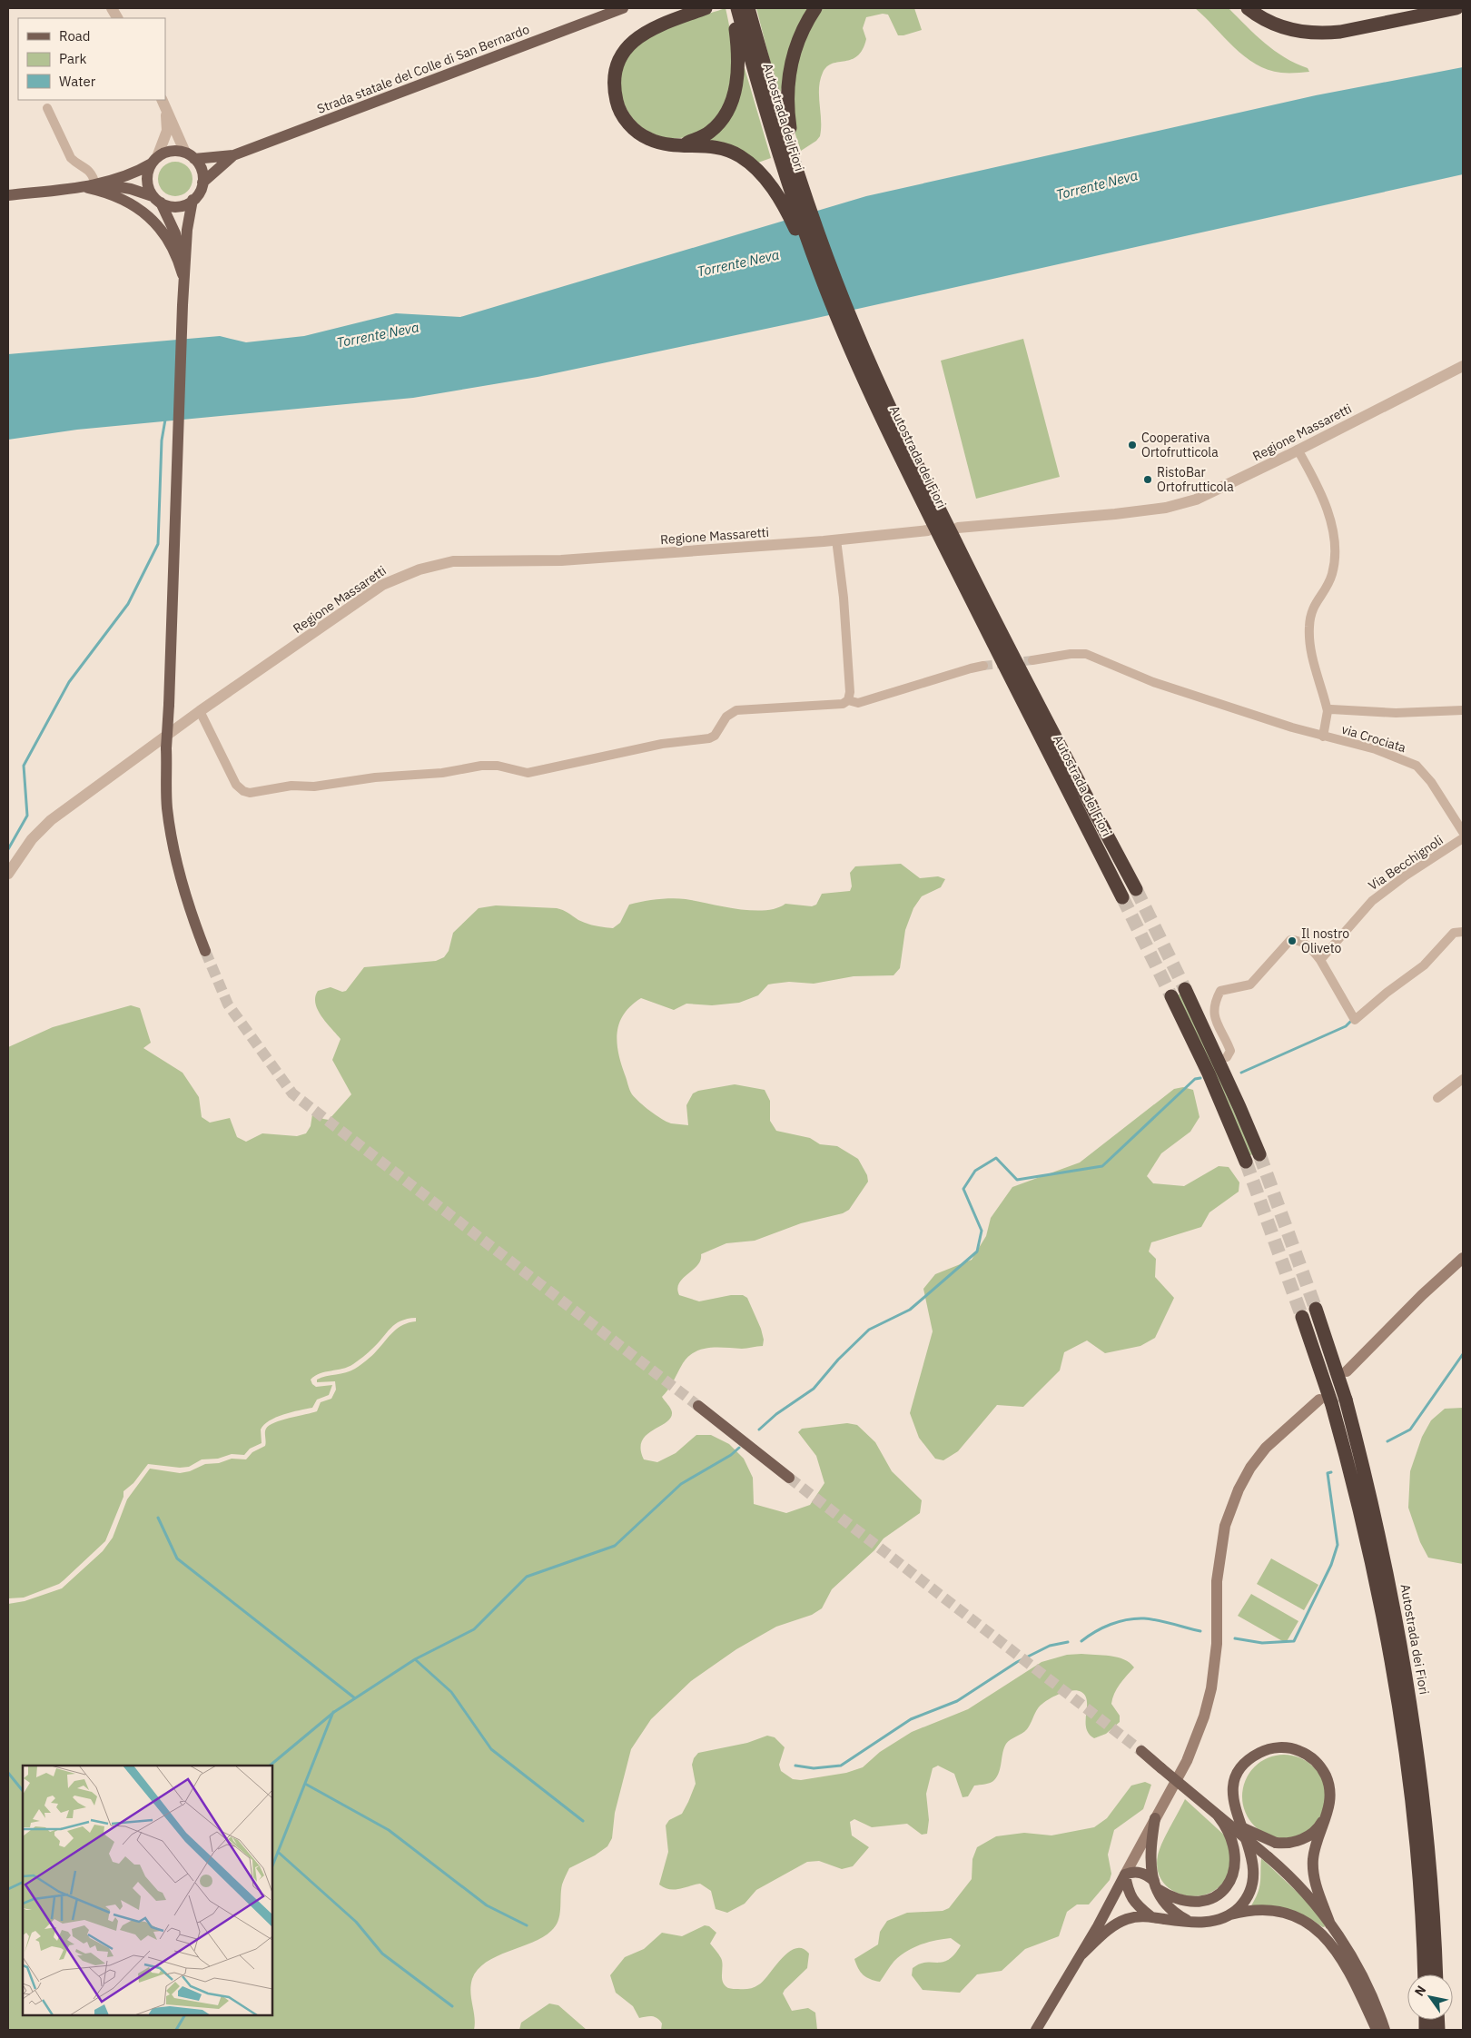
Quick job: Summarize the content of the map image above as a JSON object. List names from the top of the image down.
{
  "streets": {
    "highway": ["Autostrada dei Fiori"],
    "main road": ["Strada statale del Colle di San Bernardo"],
    "street": ["Regione Massaretti", "via Crociata", "Via Becchignoli"]
  },
  "water": ["Torrente Neva"],
  "places": ["Cooperativa Ortofrutticola", "RistoBar Ortofrutticola", "Il nostro Oliveto"],
  "legend": ["Road", "Park", "Water"],
  "north": "top left"
}
